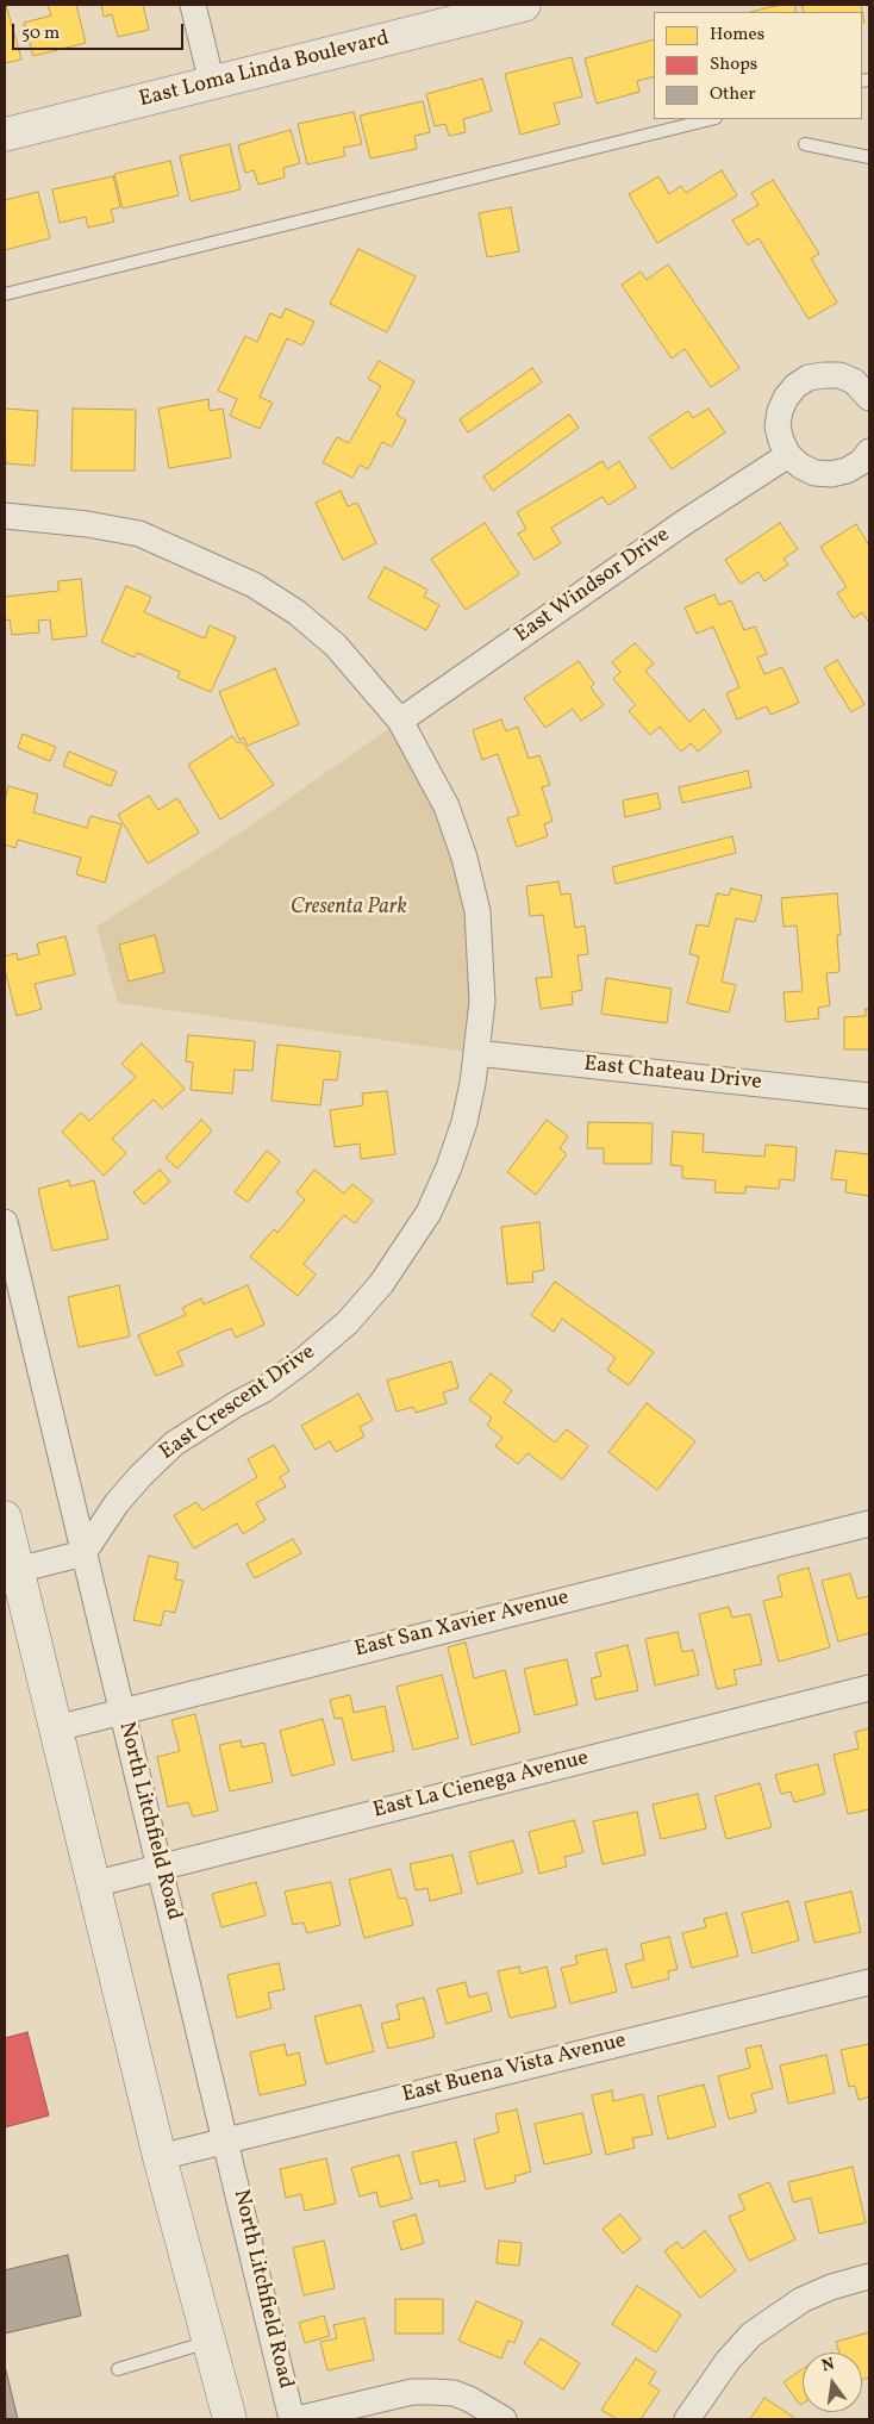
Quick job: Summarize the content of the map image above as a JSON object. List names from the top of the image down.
{
  "streets": {
    "main road": ["East Loma Linda Boulevard"],
    "street": [
      "East Windsor Drive",
      "East Chateau Drive",
      "East Crescent Drive",
      "East San Xavier Avenue",
      "East La Cienega Avenue",
      "North Litchfield Road",
      "East Buena Vista Avenue"
    ]
  },
  "crossings": [
    ["East Windsor Drive", "East Crescent Drive"],
    ["East Chateau Drive", "East Crescent Drive"],
    ["East Crescent Drive", "North Litchfield Road"],
    ["East San Xavier Avenue", "North Litchfield Road"],
    ["East La Cienega Avenue", "North Litchfield Road"],
    ["North Litchfield Road", "East Buena Vista Avenue"]
  ],
  "parks": ["Cresenta Park"],
  "legend": ["Homes", "Shops", "Other"],
  "scale_bar": "50 m",
  "north": "top"
}
